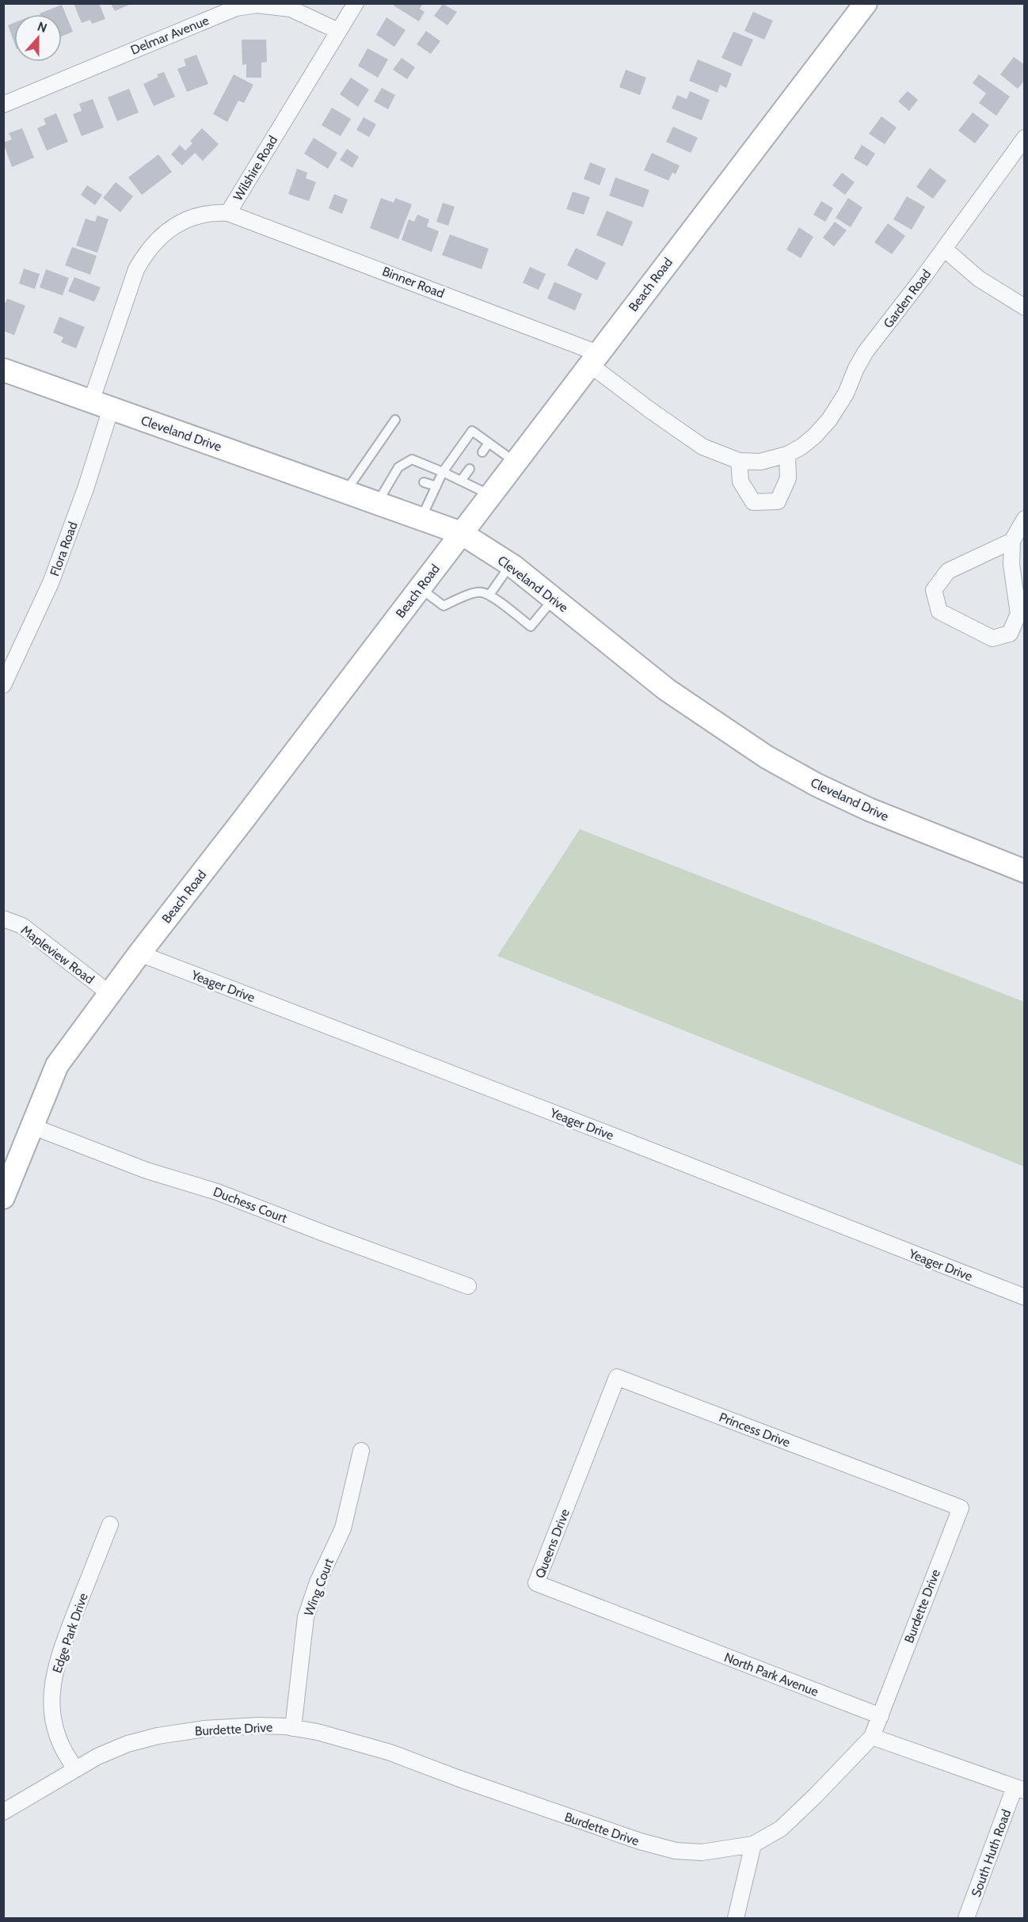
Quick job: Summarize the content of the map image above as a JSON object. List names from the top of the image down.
{
  "streets": {
    "street": [
      "Delmar Avenue",
      "Wilshire Road",
      "Binner Road",
      "Beach Road",
      "Garden Road",
      "Cleveland Drive",
      "Flora Road",
      "Mapleview Road",
      "Yeager Drive",
      "Duchess Court",
      "Princess Drive",
      "Queens Drive",
      "Wing Court",
      "Burdette Drive",
      "Edge Park Drive",
      "North Park Avenue",
      "South Huth Road"
    ]
  },
  "crossings": [
    ["Delmar Avenue", "Wilshire Road"],
    ["Wilshire Road", "Binner Road"],
    ["Wilshire Road", "Cleveland Drive"],
    ["Wilshire Road", "Flora Road"],
    ["Binner Road", "Beach Road"],
    ["Binner Road", "Garden Road"],
    ["Beach Road", "Garden Road"],
    ["Beach Road", "Cleveland Drive"],
    ["Beach Road", "Mapleview Road"],
    ["Beach Road", "Yeager Drive"],
    ["Beach Road", "Duchess Court"],
    ["Cleveland Drive", "Flora Road"],
    ["Princess Drive", "Queens Drive"],
    ["Princess Drive", "Burdette Drive"],
    ["Queens Drive", "North Park Avenue"],
    ["Wing Court", "Burdette Drive"],
    ["Burdette Drive", "Edge Park Drive"],
    ["Burdette Drive", "North Park Avenue"]
  ],
  "north": "top"
}
